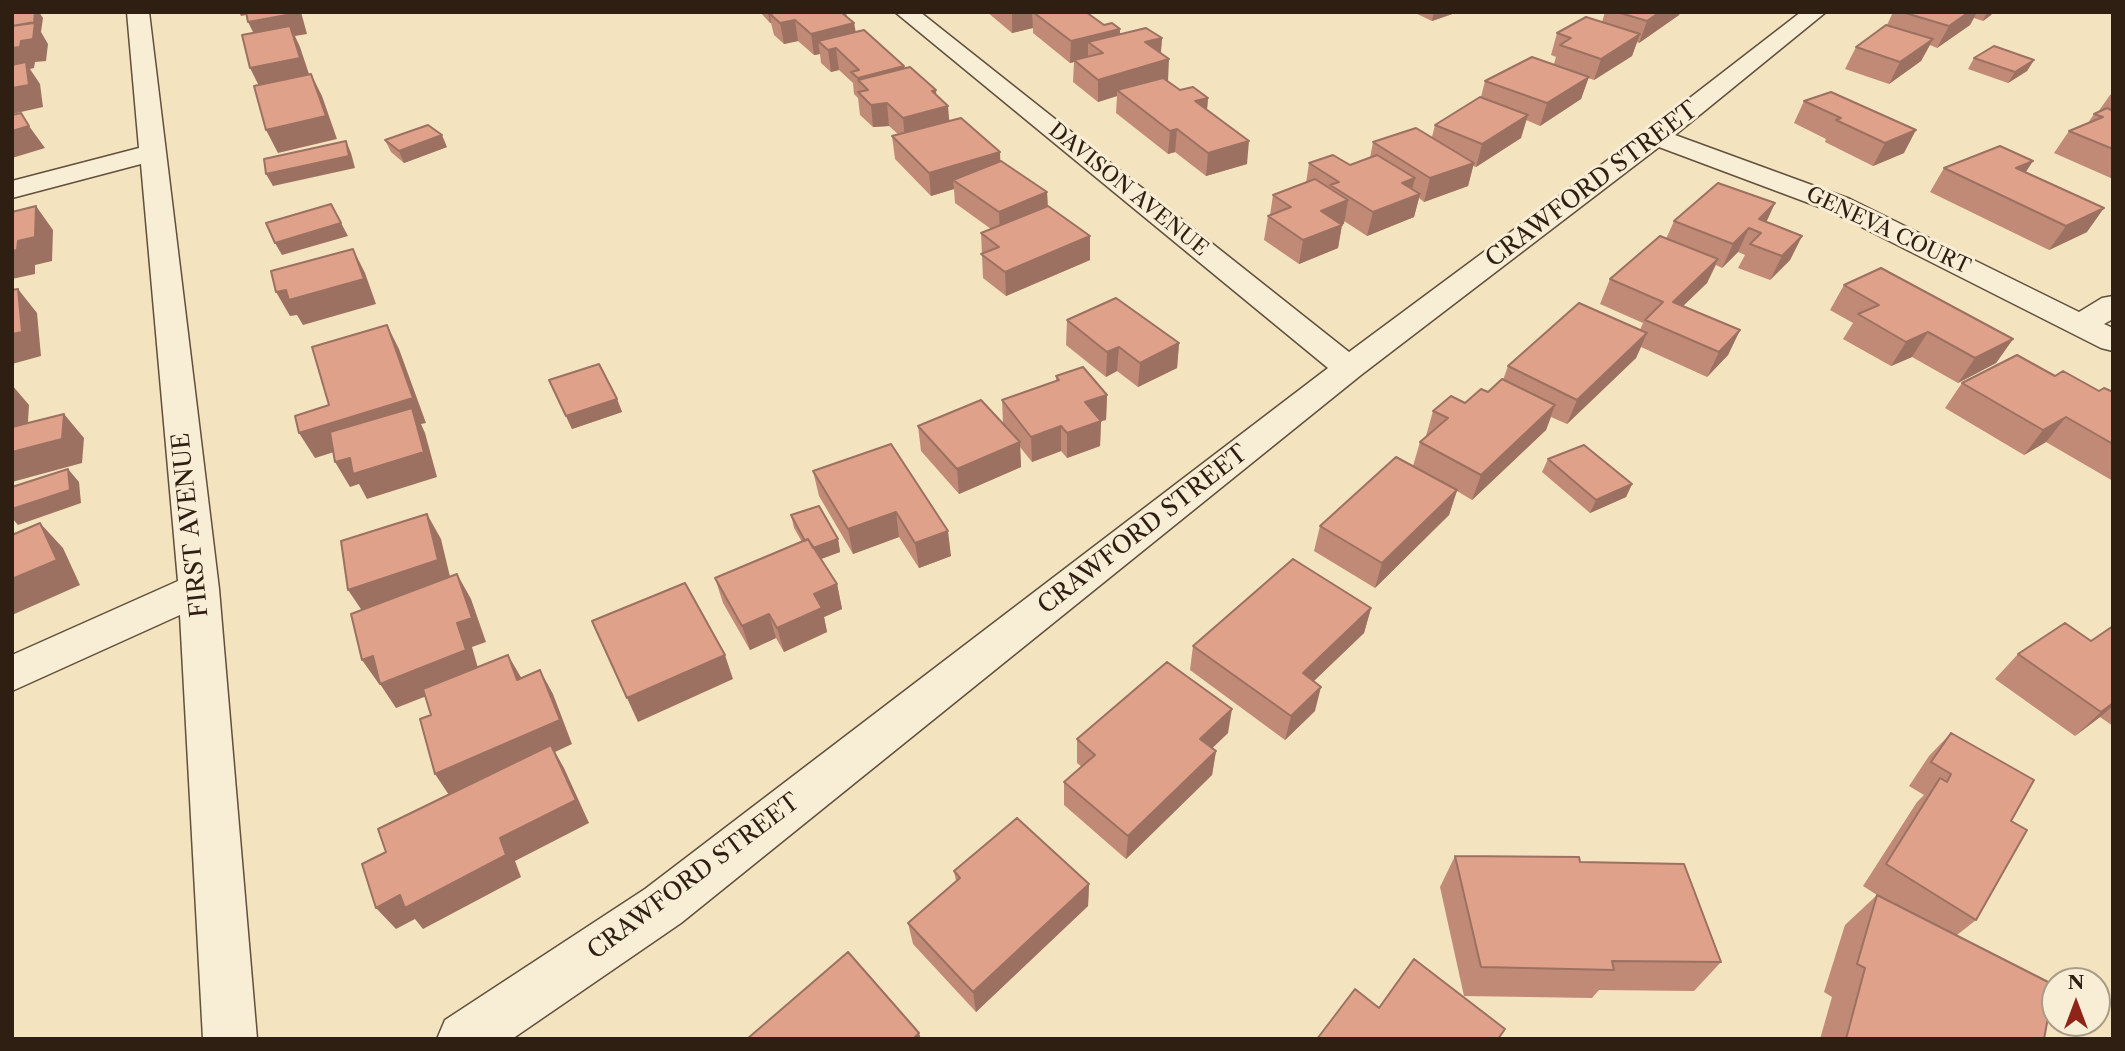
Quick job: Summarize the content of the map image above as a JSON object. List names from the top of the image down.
{
  "streets": {
    "street": [
      "CRAWFORD STREET",
      "DAVISON AVENUE",
      "GENEVA COURT",
      "FIRST AVENUE"
    ]
  },
  "crossings": [
    ["CRAWFORD STREET", "DAVISON AVENUE"],
    ["CRAWFORD STREET", "GENEVA COURT"]
  ],
  "north": "top"
}
